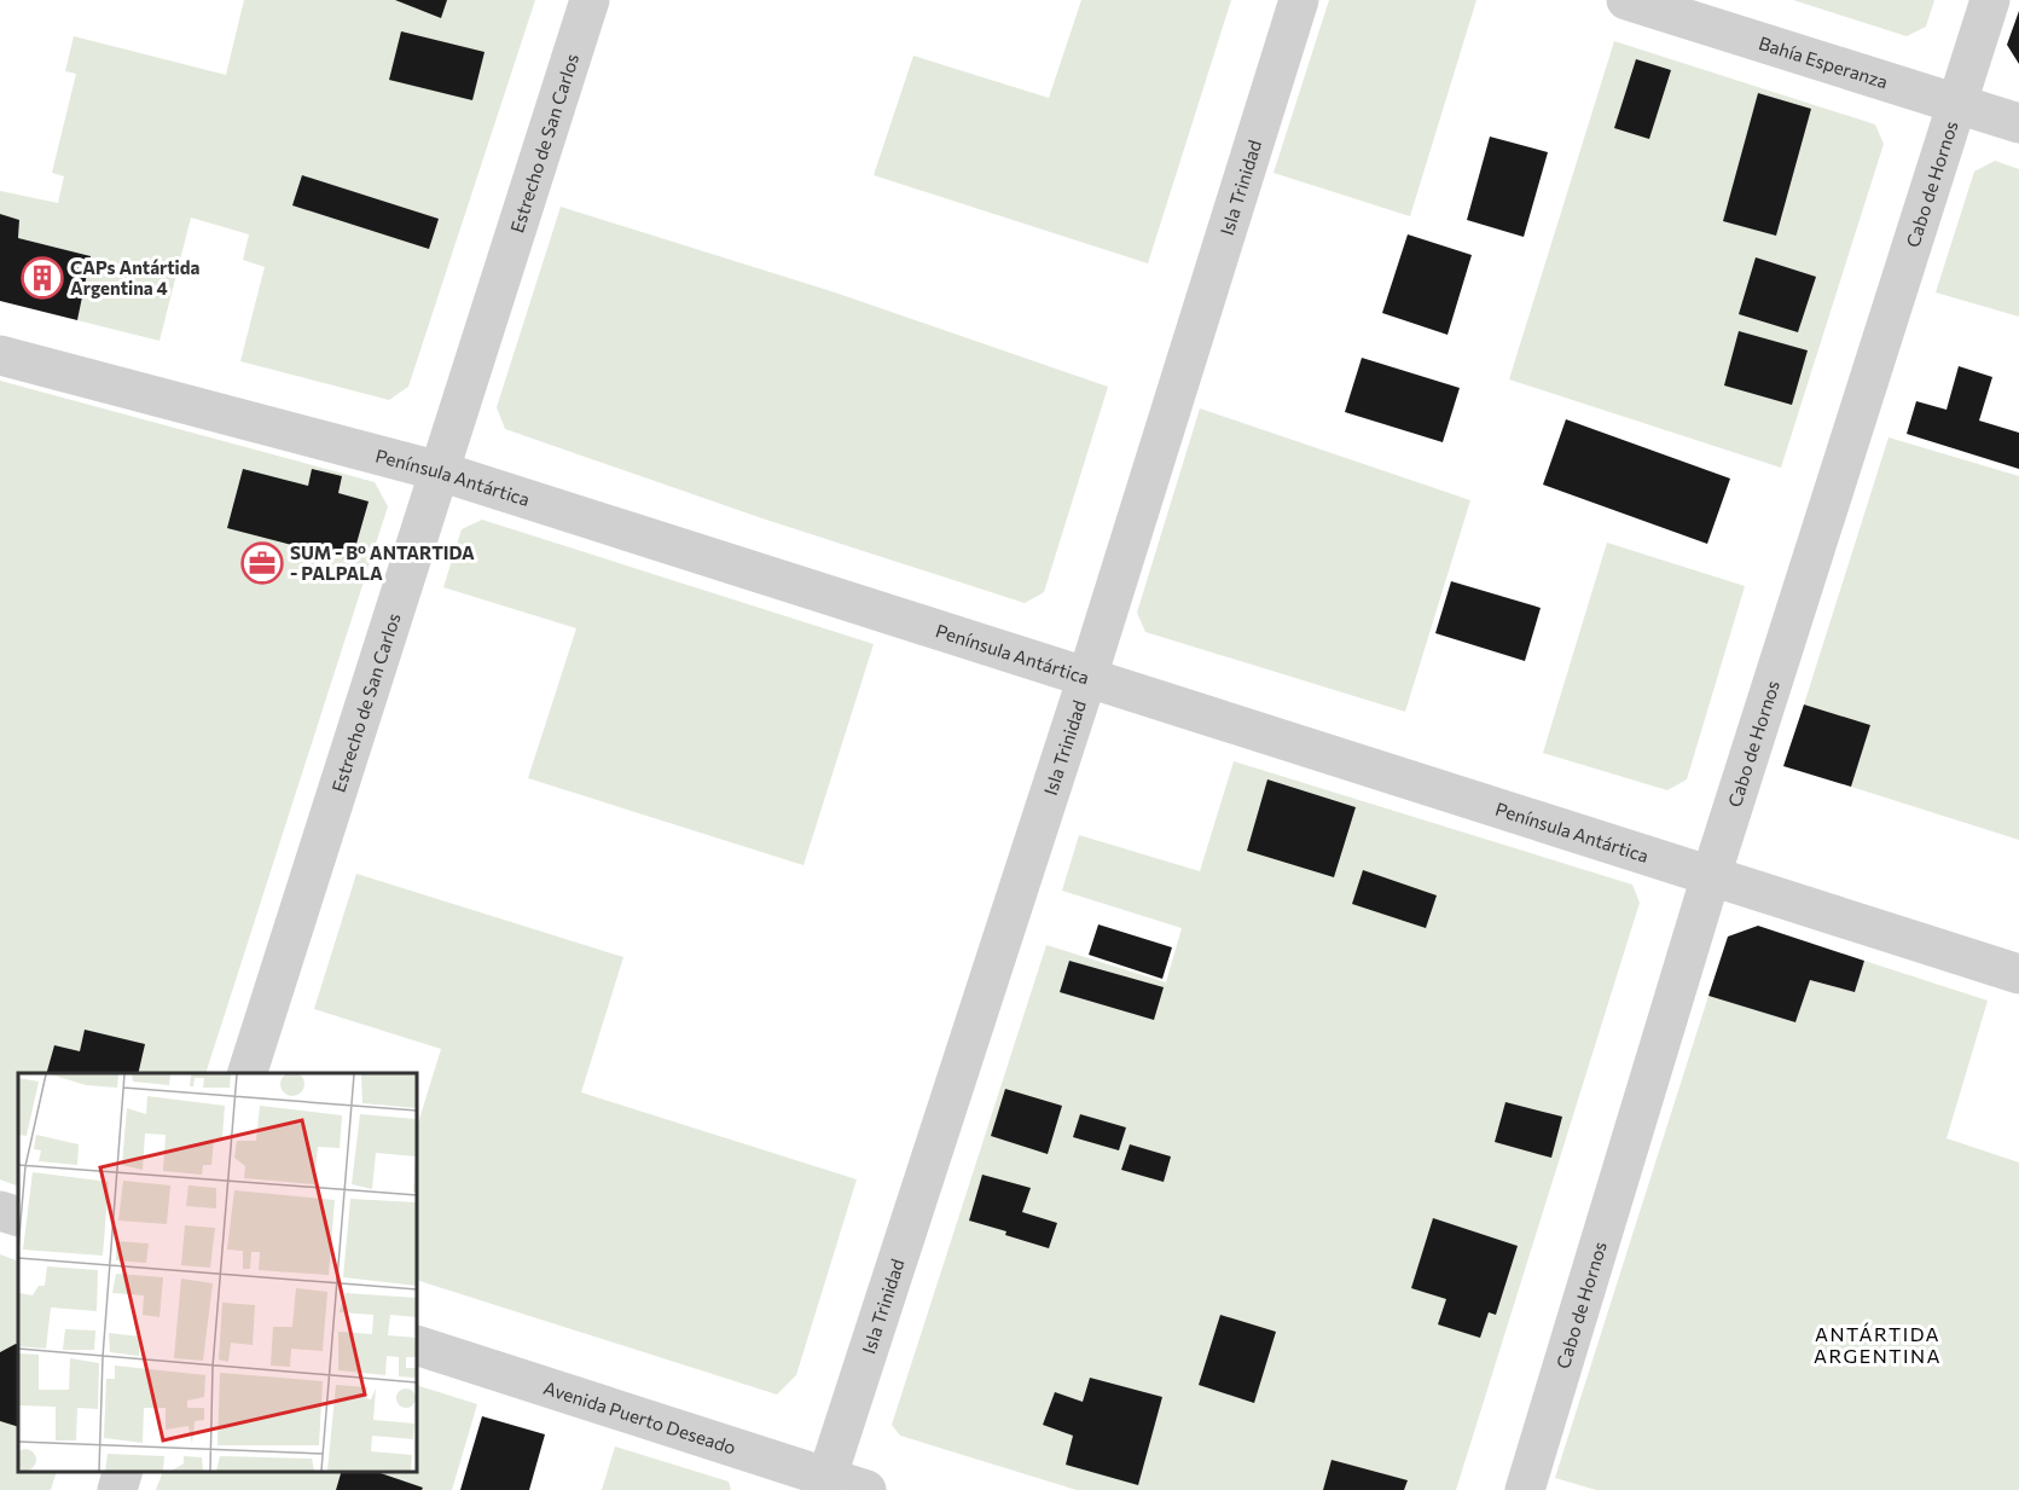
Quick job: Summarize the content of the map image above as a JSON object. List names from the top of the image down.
{
  "streets": {
    "street": [
      "Bahía Esperanza",
      "Estrecho de San Carlos",
      "Cabo de Hornos",
      "Isla Trinidad",
      "Península Antártica",
      "Avenida Puerto Deseado"
    ]
  },
  "crossings": [
    ["Bahía Esperanza", "Cabo de Hornos"],
    ["Estrecho de San Carlos", "Península Antártica"],
    ["Cabo de Hornos", "Península Antártica"],
    ["Isla Trinidad", "Península Antártica"],
    ["Isla Trinidad", "Avenida Puerto Deseado"]
  ],
  "districts": ["ANTÁRTIDA ARGENTINA"],
  "places": {
    "building": ["CAPs Antártida Argentina 4"],
    "office": ["SUM - Bº ANTARTIDA - PALPALA"]
  }
}
